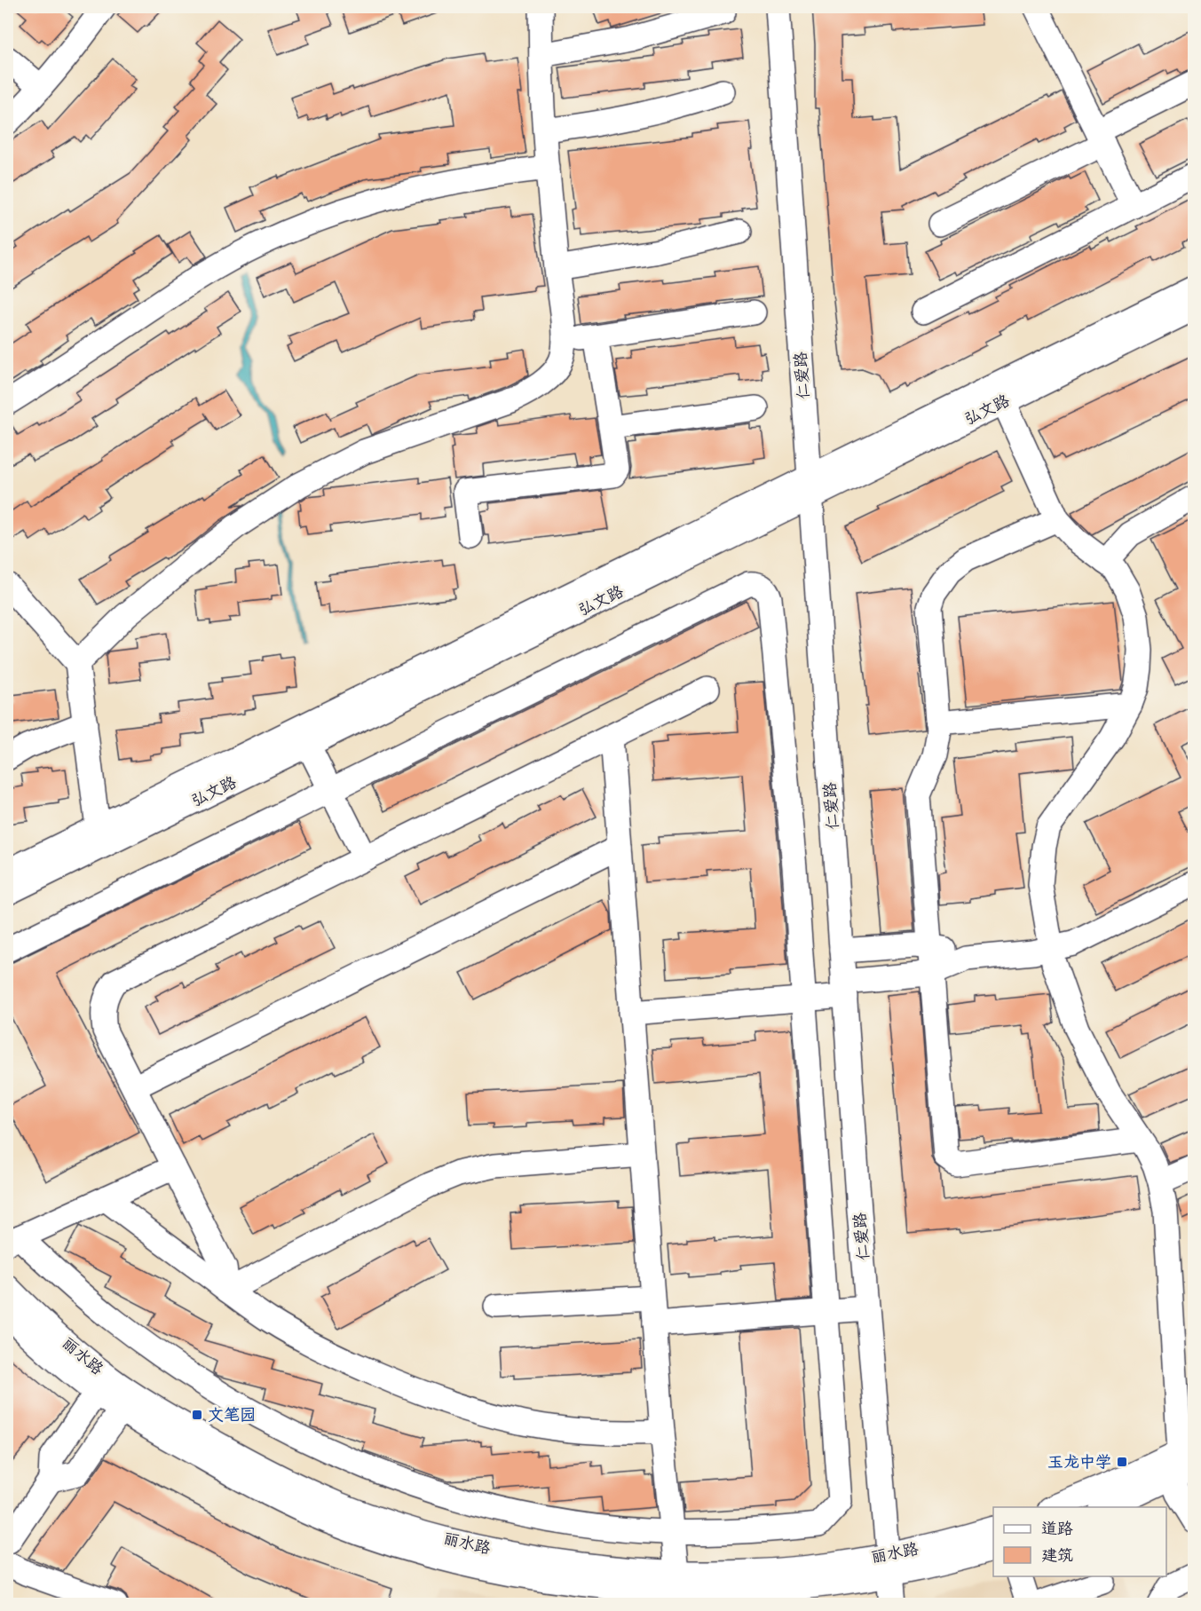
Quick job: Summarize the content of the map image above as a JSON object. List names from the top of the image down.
{
  "streets": {
    "street": ["仁爱路", "弘文路", "丽水路"]
  },
  "crossings": [
    ["仁爱路", "弘文路"],
    ["仁爱路", "丽水路"]
  ],
  "places": {
    "transit": ["文笔园", "玉龙中学"]
  },
  "legend": ["道路", "建筑"]
}
